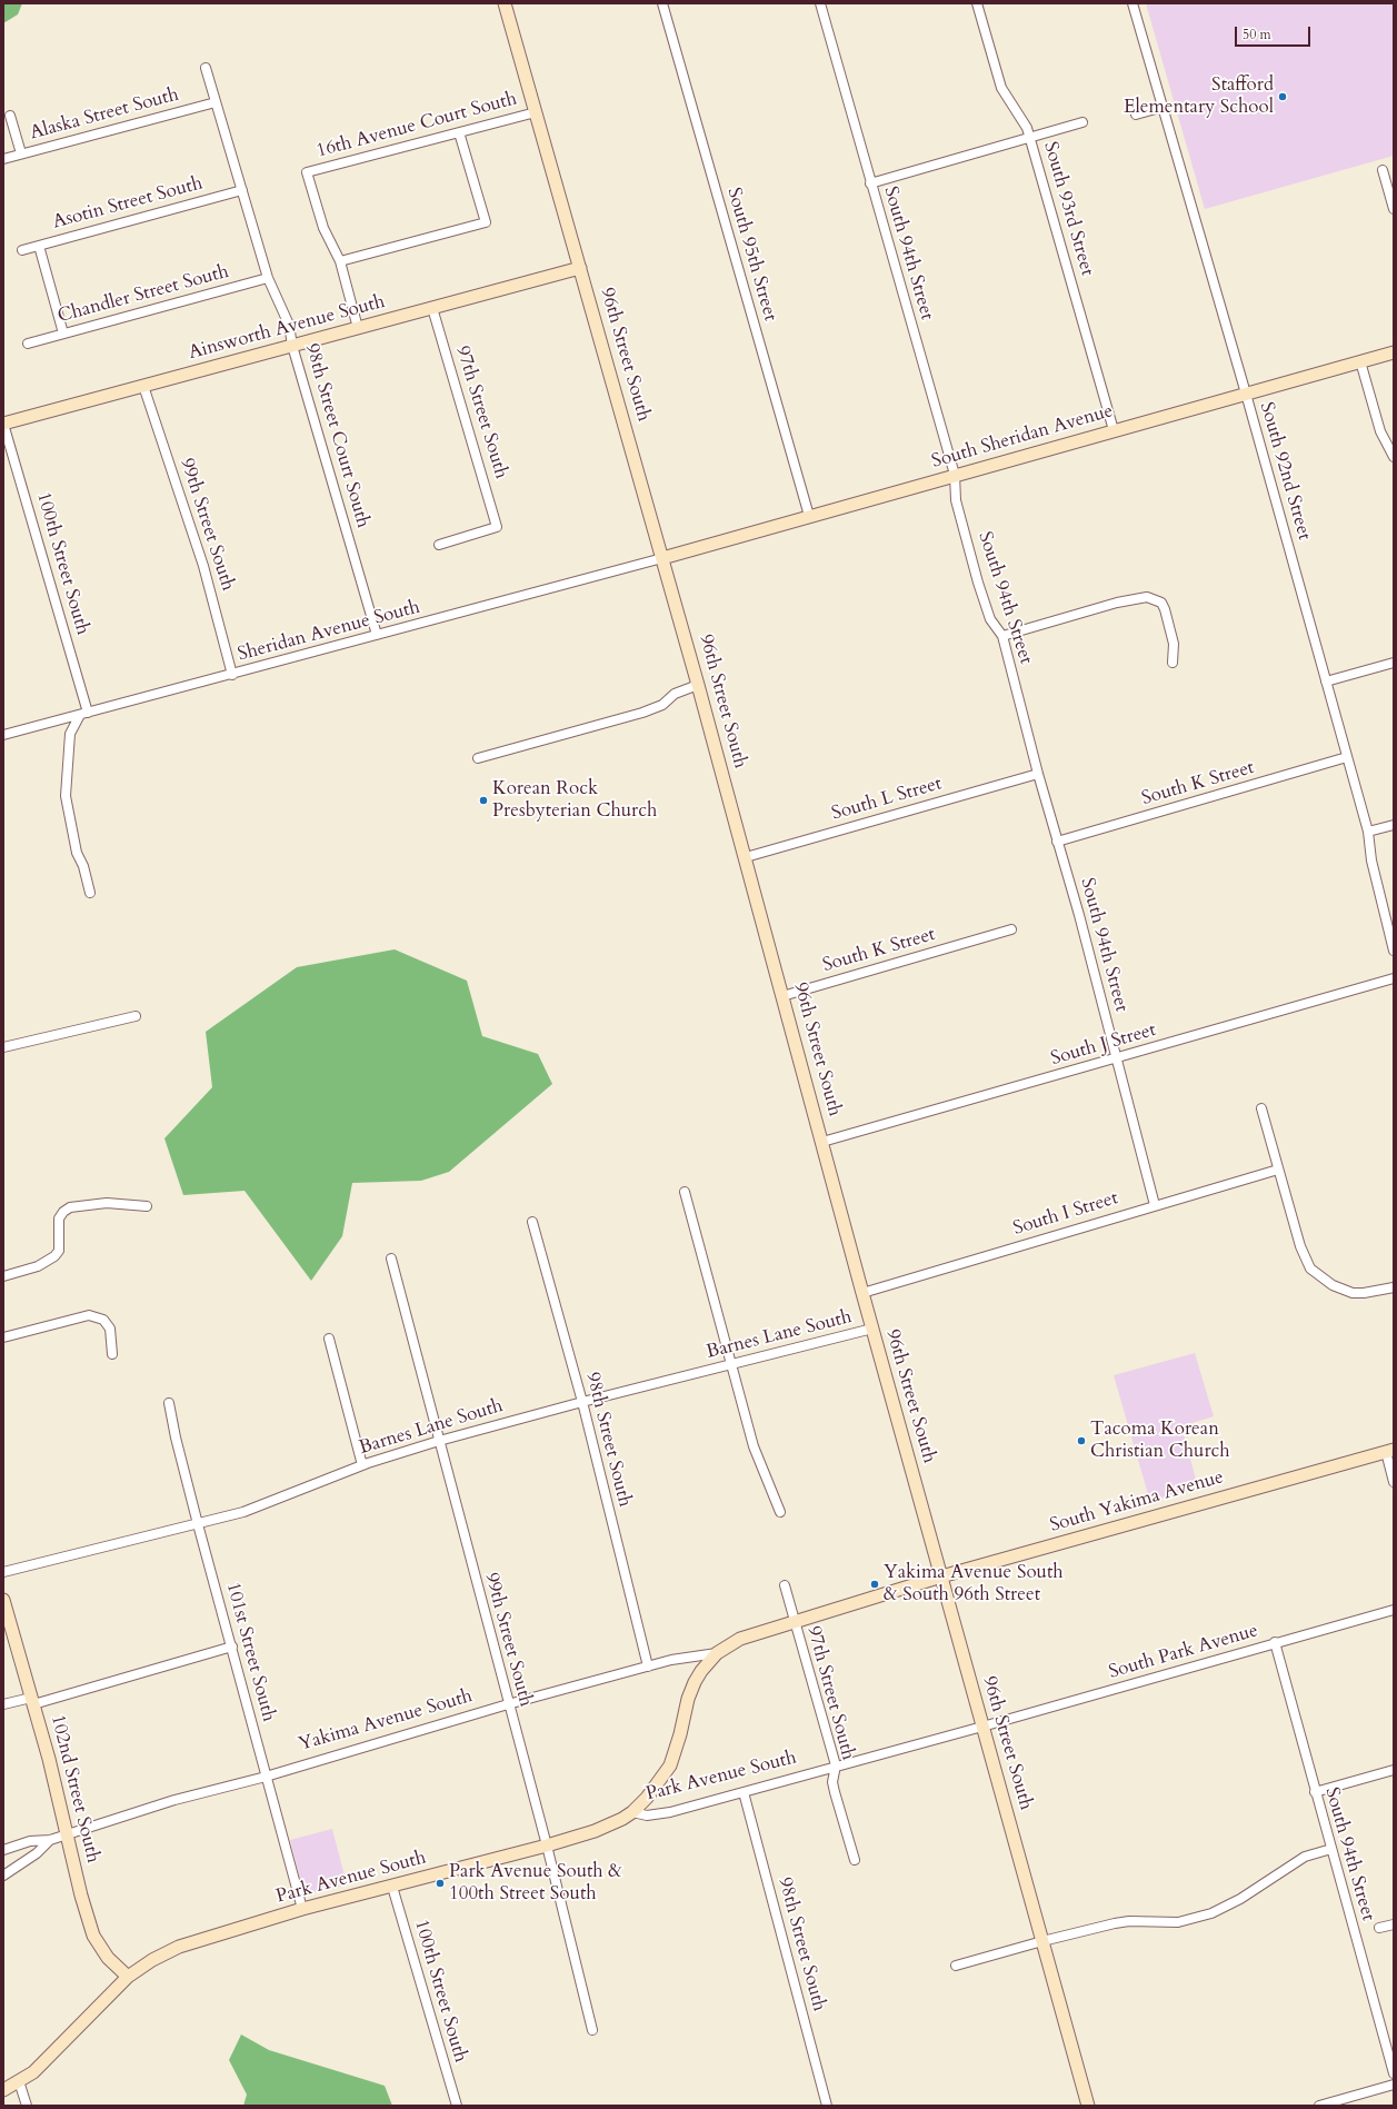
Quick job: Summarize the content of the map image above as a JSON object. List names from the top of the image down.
{
  "streets": {
    "main road": [
      "Ainsworth Avenue South",
      "96th Street South",
      "South Sheridan Avenue",
      "South Yakima Avenue",
      "Yakima Avenue South",
      "Park Avenue South",
      "102nd Street South"
    ],
    "street": [
      "Alaska Street South",
      "16th Avenue Court South",
      "Asotin Street South",
      "South 93rd Street",
      "South 94th Street",
      "South 95th Street",
      "Chandler Street South",
      "97th Street South",
      "98th Street Court South",
      "South 92nd Street",
      "99th Street South",
      "100th Street South",
      "Sheridan Avenue South",
      "South K Street",
      "South L Street",
      "South J Street",
      "South I Street",
      "Barnes Lane South",
      "98th Street South",
      "101st Street South",
      "South Park Avenue"
    ]
  },
  "crossings": [
    ["Alaska Street South", "98th Street Court South"],
    ["16th Avenue Court South", "96th Street South"],
    ["Asotin Street South", "98th Street Court South"],
    ["South 93rd Street", "South Sheridan Avenue"],
    ["South 94th Street", "South Sheridan Avenue"],
    ["South 94th Street", "South K Street"],
    ["South 94th Street", "South L Street"],
    ["South 94th Street", "South J Street"],
    ["South 94th Street", "South I Street"],
    ["South 94th Street", "South Park Avenue"],
    ["South 95th Street", "South Sheridan Avenue"],
    ["Chandler Street South", "98th Street Court South"],
    ["Ainsworth Avenue South", "96th Street South"],
    ["Ainsworth Avenue South", "97th Street South"],
    ["Ainsworth Avenue South", "98th Street Court South"],
    ["Ainsworth Avenue South", "99th Street South"],
    ["Ainsworth Avenue South", "100th Street South"],
    ["96th Street South", "South Sheridan Avenue"],
    ["96th Street South", "Sheridan Avenue South"],
    ["96th Street South", "South K Street"],
    ["96th Street South", "South L Street"],
    ["96th Street South", "South J Street"],
    ["96th Street South", "South I Street"],
    ["96th Street South", "Barnes Lane South"],
    ["96th Street South", "South Yakima Avenue"],
    ["96th Street South", "South Park Avenue"],
    ["96th Street South", "Yakima Avenue South"],
    ["96th Street South", "Park Avenue South"],
    ["97th Street South", "Yakima Avenue South"],
    ["97th Street South", "Park Avenue South"],
    ["98th Street Court South", "Sheridan Avenue South"],
    ["South Sheridan Avenue", "South 92nd Street"],
    ["South Sheridan Avenue", "Sheridan Avenue South"],
    ["South 92nd Street", "South K Street"],
    ["99th Street South", "Sheridan Avenue South"],
    ["99th Street South", "Barnes Lane South"],
    ["99th Street South", "Yakima Avenue South"],
    ["99th Street South", "Park Avenue South"],
    ["100th Street South", "Sheridan Avenue South"],
    ["100th Street South", "Park Avenue South"],
    ["Barnes Lane South", "98th Street South"],
    ["Barnes Lane South", "101st Street South"],
    ["98th Street South", "Yakima Avenue South"],
    ["98th Street South", "Park Avenue South"],
    ["South Yakima Avenue", "Yakima Avenue South"],
    ["101st Street South", "Yakima Avenue South"],
    ["101st Street South", "Park Avenue South"],
    ["South Park Avenue", "Park Avenue South"],
    ["Yakima Avenue South", "Park Avenue South"],
    ["Yakima Avenue South", "102nd Street South"],
    ["Park Avenue South", "102nd Street South"]
  ],
  "places": [
    "Stafford Elementary School",
    "Korean Rock Presbyterian Church",
    "Tacoma Korean Christian Church",
    "Yakima Avenue South & South 96th Street",
    "Park Avenue South & 100th Street South"
  ],
  "scale_bar": "50 m"
}
